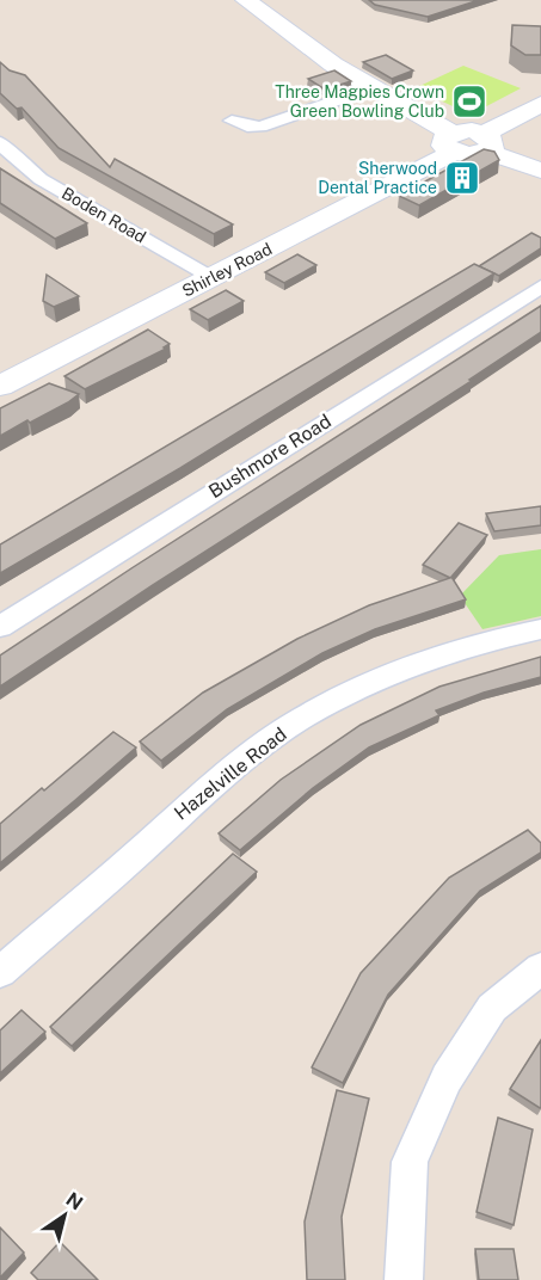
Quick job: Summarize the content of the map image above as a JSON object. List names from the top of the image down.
{
  "streets": {
    "street": [
      "Boden Road",
      "Shirley Road",
      "Bushmore Road",
      "Hazelville Road"
    ]
  },
  "crossings": [
    ["Boden Road", "Shirley Road"]
  ],
  "places": {
    "sports": ["Three Magpies Crown Green Bowling Club"],
    "building": ["Sherwood Dental Practice"]
  },
  "north": "top right"
}
